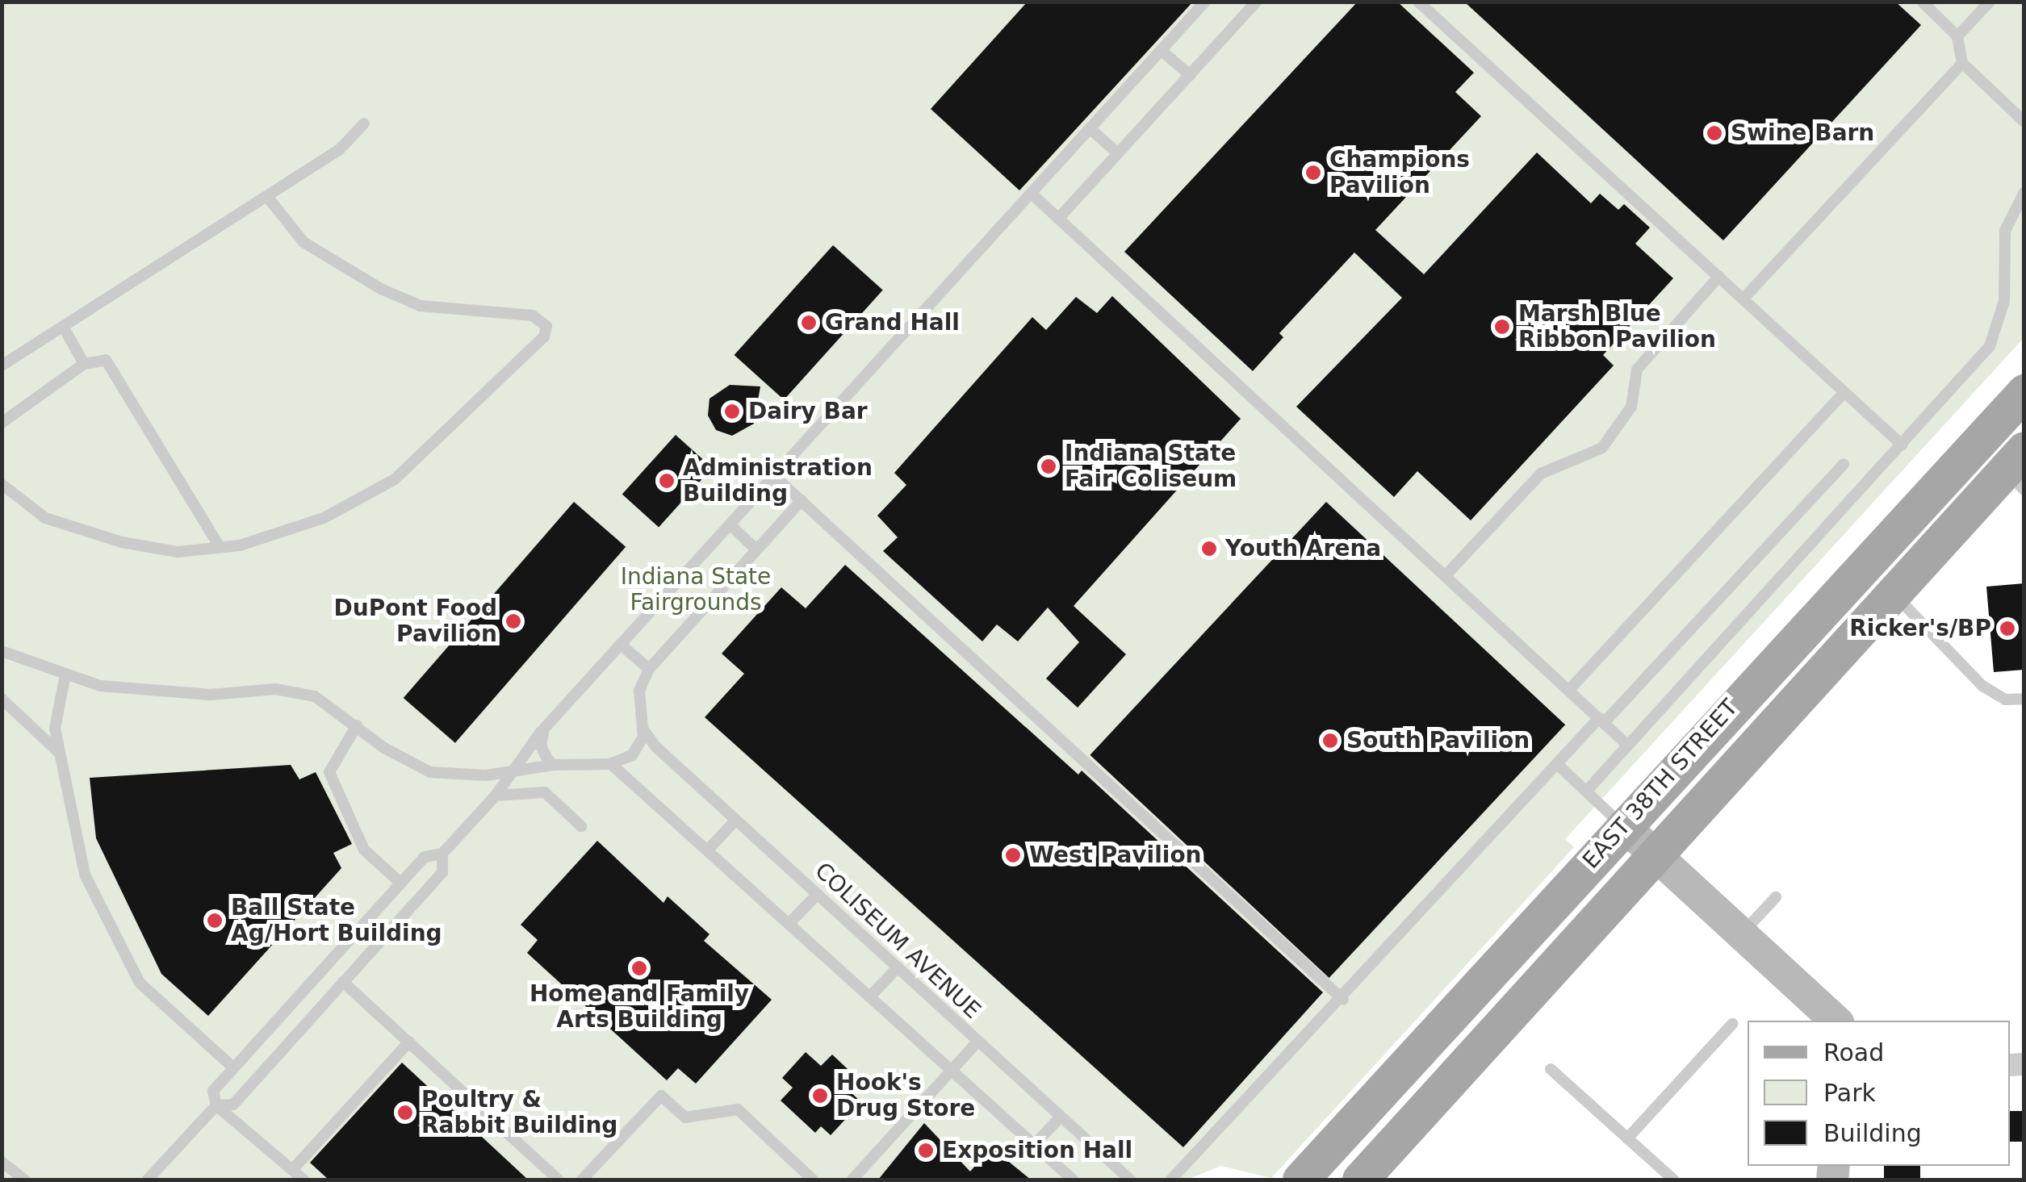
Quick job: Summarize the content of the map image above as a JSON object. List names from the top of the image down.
{
  "streets": {
    "main road": ["EAST 38TH STREET"],
    "lane": ["COLISEUM AVENUE"]
  },
  "parks": ["Indiana State Fairgrounds"],
  "places": [
    "Swine Barn",
    "Champions Pavilion",
    "Grand Hall",
    "Marsh Blue Ribbon Pavilion",
    "Dairy Bar",
    "Indiana State Fair Coliseum",
    "Administration Building",
    "Youth Arena",
    "DuPont Food Pavilion",
    "Ricker's/BP",
    "South Pavilion",
    "West Pavilion",
    "Ball State Ag/Hort Building",
    "Home and Family Arts Building",
    "Hook's Drug Store",
    "Poultry & Rabbit Building",
    "Exposition Hall"
  ],
  "legend": ["Road", "Park", "Building"]
}
